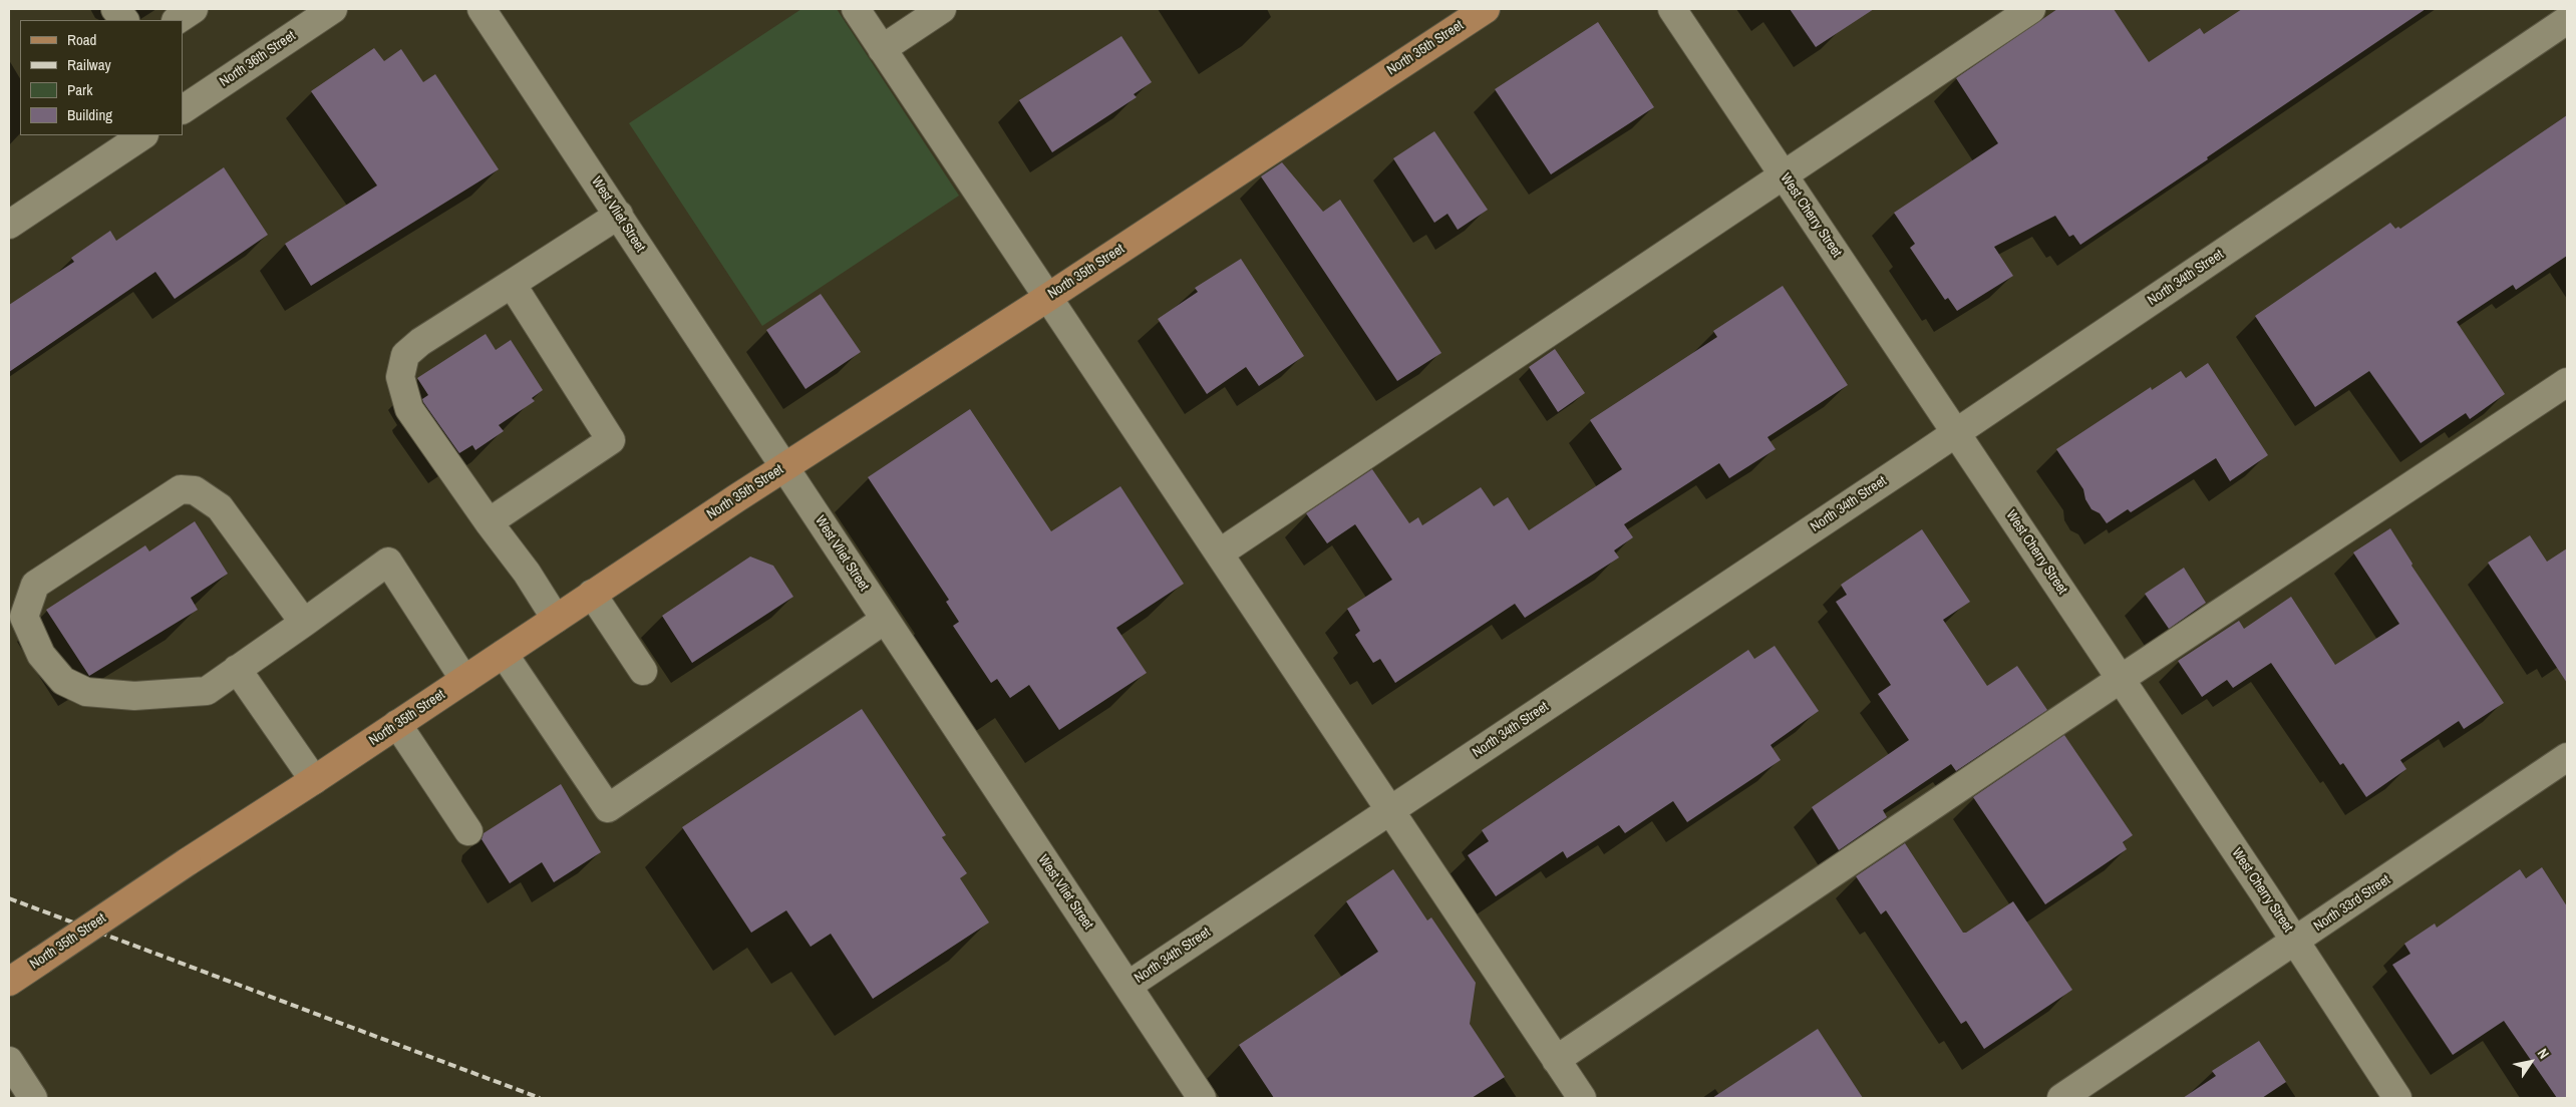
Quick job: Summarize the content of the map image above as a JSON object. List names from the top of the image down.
{
  "streets": {
    "main road": ["North 35th Street"],
    "street": [
      "North 36th Street",
      "West Vliet Street",
      "West Cherry Street",
      "North 34th Street",
      "North 33rd Street"
    ]
  },
  "crossings": [
    ["North 35th Street", "West Vliet Street"],
    ["West Vliet Street", "North 34th Street"],
    ["West Cherry Street", "North 34th Street"],
    ["West Cherry Street", "North 33rd Street"]
  ],
  "legend": [
    "Road",
    "Railway",
    "Park",
    "Building"
  ],
  "north": "top right"
}
